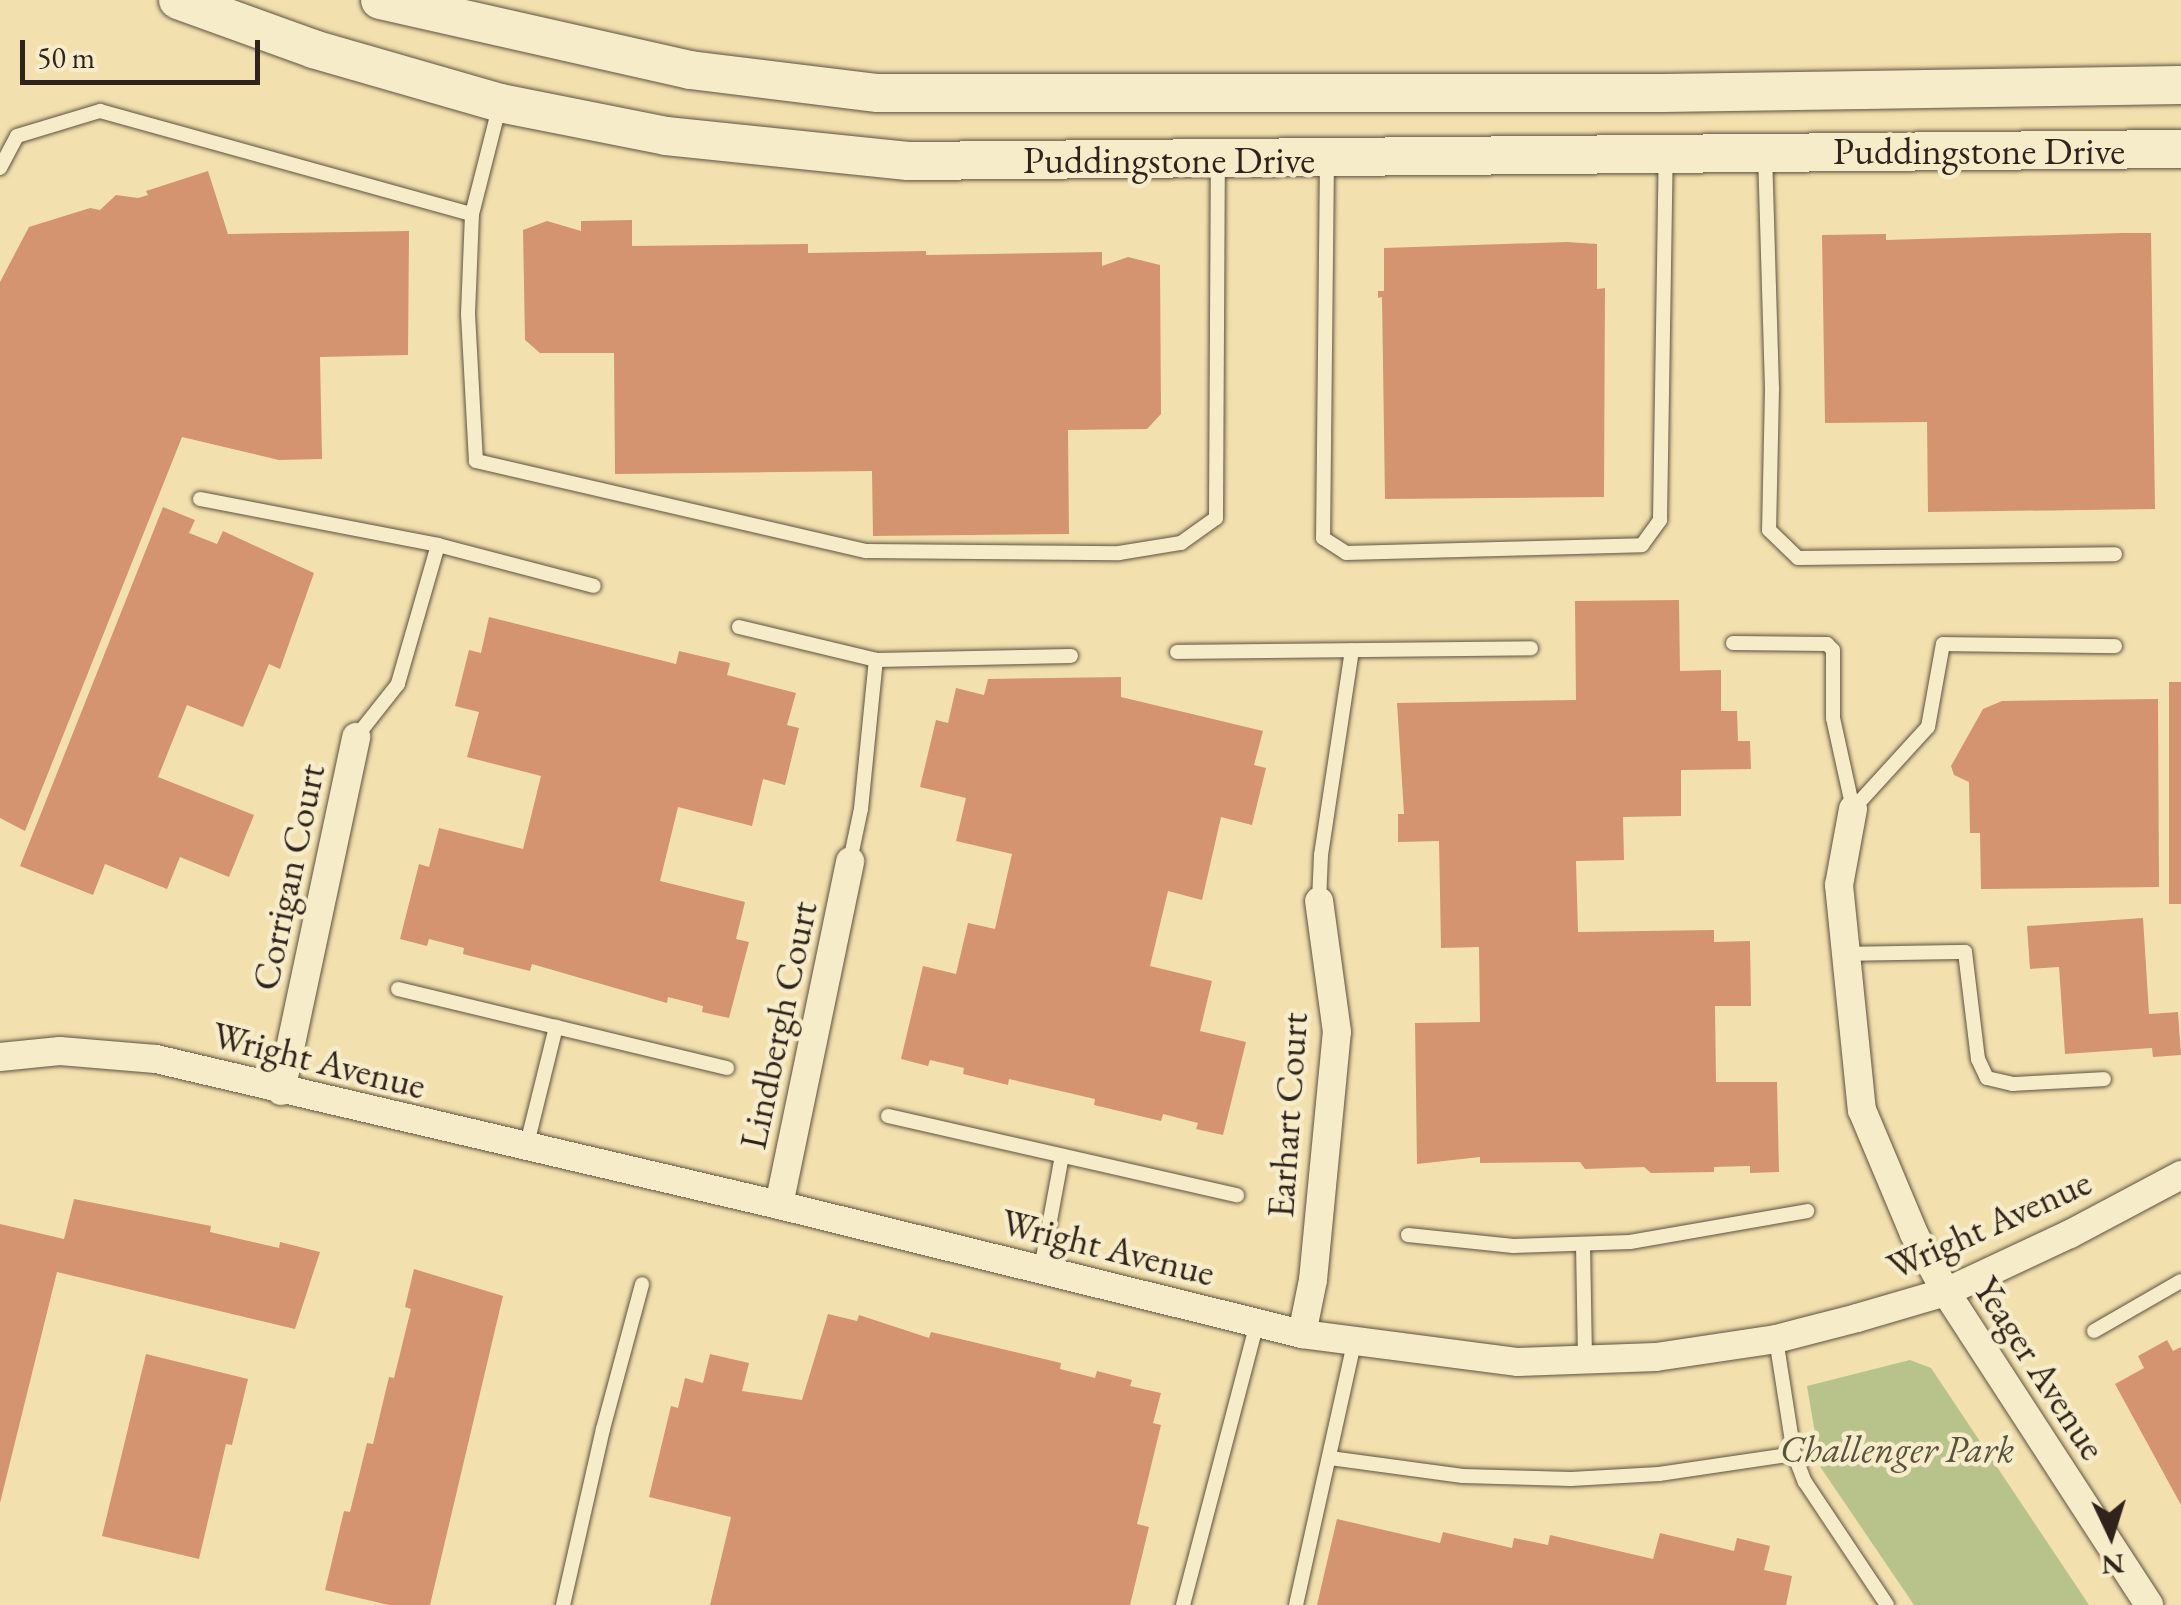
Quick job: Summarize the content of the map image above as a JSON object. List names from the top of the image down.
{
  "streets": {
    "street": [
      "Puddingstone Drive",
      "Corrigan Court",
      "Lindbergh Court",
      "Wright Avenue",
      "Earhart Court",
      "Yeager Avenue"
    ]
  },
  "crossings": [
    ["Corrigan Court", "Wright Avenue"],
    ["Lindbergh Court", "Wright Avenue"],
    ["Wright Avenue", "Earhart Court"],
    ["Wright Avenue", "Yeager Avenue"]
  ],
  "parks": ["Challenger Park"],
  "scale_bar": "50 m",
  "north": "bottom"
}
